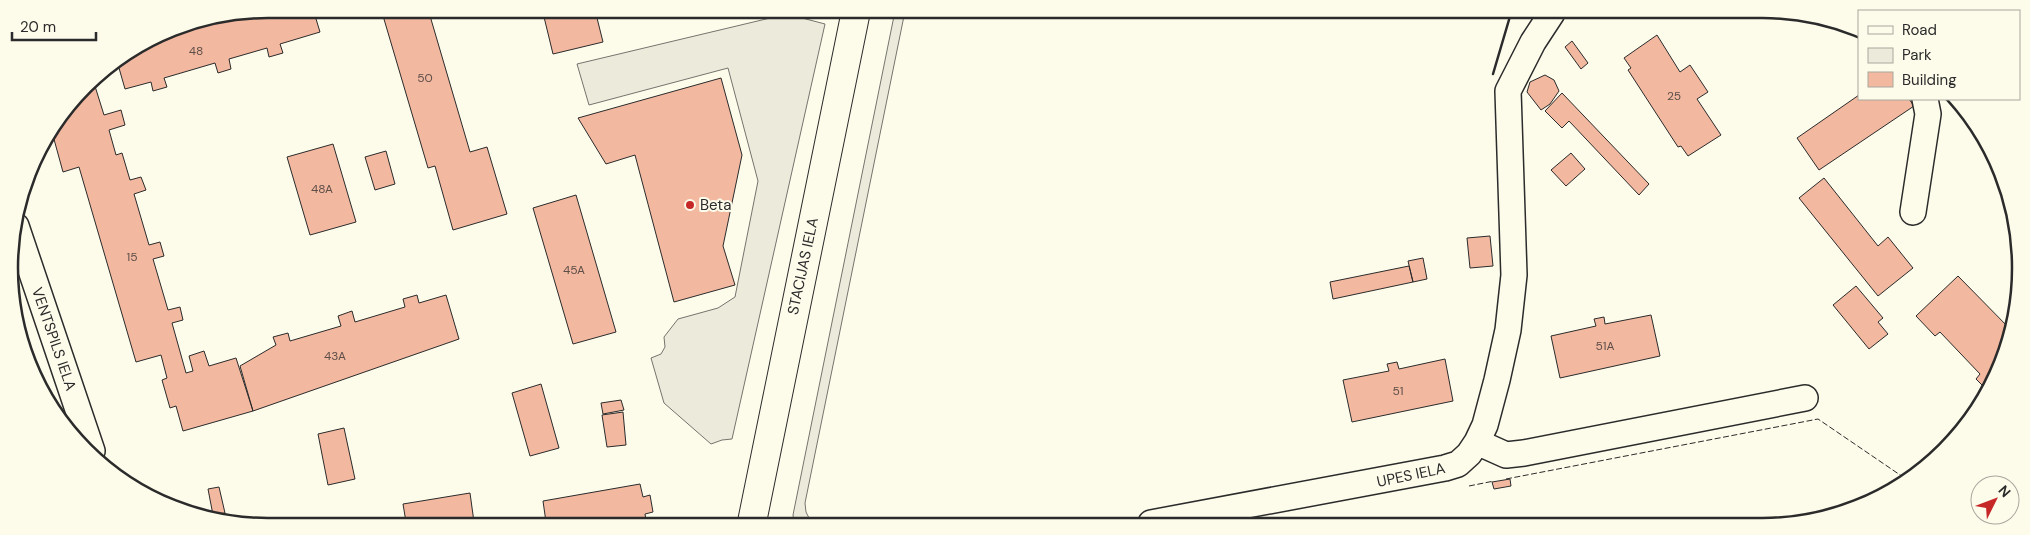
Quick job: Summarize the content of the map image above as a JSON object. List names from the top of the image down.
{
  "streets": {
    "main road": ["STACIJAS IELA"],
    "street": ["VENTSPILS IELA", "UPES IELA"]
  },
  "places": ["Beta"],
  "house_numbers": [
    "48",
    "50",
    "25",
    "48A",
    "15",
    "45A",
    "51A",
    "43A",
    "51"
  ],
  "legend": ["Road", "Park", "Building"],
  "scale_bar": "20 m",
  "north": "top right"
}
